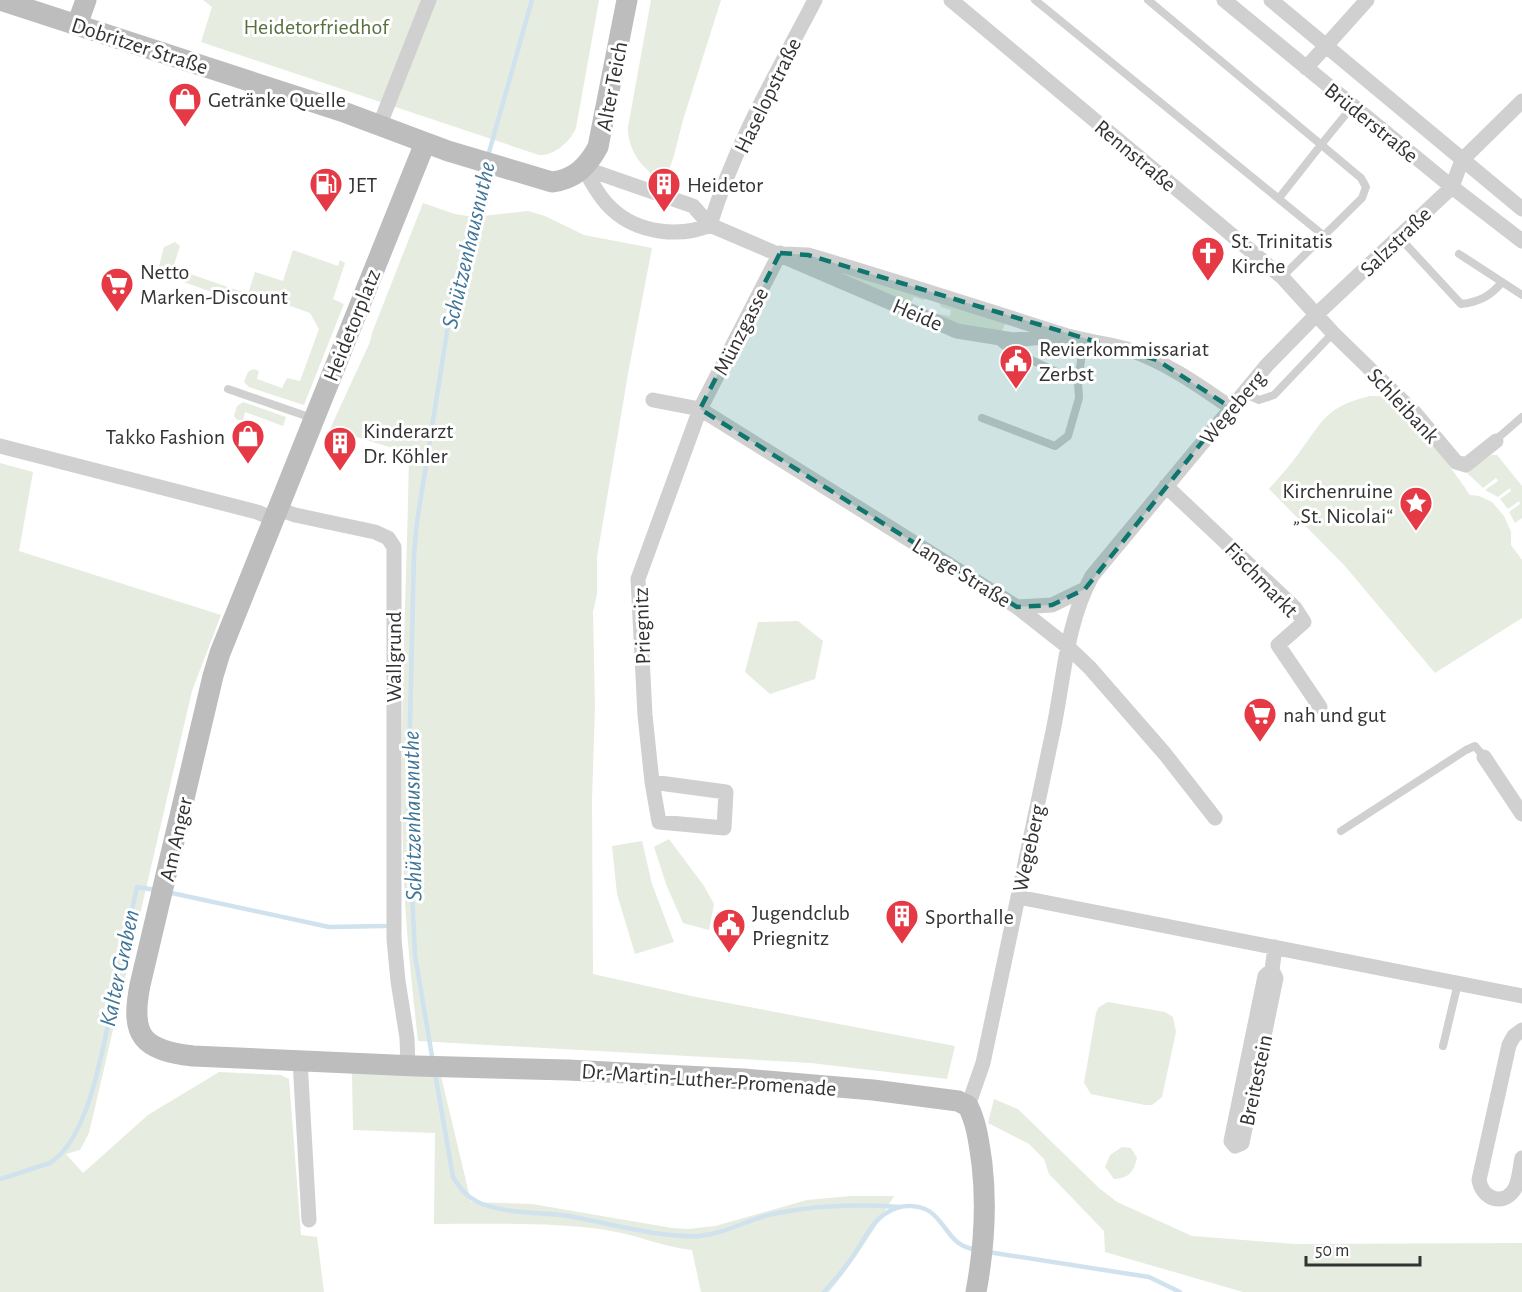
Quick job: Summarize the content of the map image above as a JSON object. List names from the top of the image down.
{
  "streets": {
    "street": [
      "Dobritzer Straße",
      "Alter Teich",
      "Haselopstraße",
      "Brüderstraße",
      "Rennstraße",
      "Salzstraße",
      "Heide",
      "Heidetorplatz",
      "Münzgasse",
      "Schleibank",
      "Wegeberg",
      "Lange Straße",
      "Fischmarkt",
      "Priegnitz",
      "Wallgrund",
      "Am Anger",
      "Dr.-Martin-Luther-Promenade",
      "Breitestein"
    ]
  },
  "crossings": [
    ["Dobritzer Straße", "Alter Teich"],
    ["Dobritzer Straße", "Heide"],
    ["Dobritzer Straße", "Heidetorplatz"],
    ["Alter Teich", "Heide"],
    ["Haselopstraße", "Heide"],
    ["Brüderstraße", "Salzstraße"],
    ["Rennstraße", "Salzstraße"],
    ["Rennstraße", "Schleibank"],
    ["Rennstraße", "Wegeberg"],
    ["Salzstraße", "Schleibank"],
    ["Salzstraße", "Wegeberg"],
    ["Heide", "Münzgasse"],
    ["Heide", "Wegeberg"],
    ["Heidetorplatz", "Wallgrund"],
    ["Heidetorplatz", "Am Anger"],
    ["Münzgasse", "Lange Straße"],
    ["Münzgasse", "Priegnitz"],
    ["Schleibank", "Wegeberg"],
    ["Wegeberg", "Lange Straße"],
    ["Wegeberg", "Fischmarkt"],
    ["Wegeberg", "Dr.-Martin-Luther-Promenade"],
    ["Lange Straße", "Priegnitz"],
    ["Wallgrund", "Am Anger"],
    ["Am Anger", "Dr.-Martin-Luther-Promenade"]
  ],
  "water": ["Schützenhausnuthe", "Kalter Graben"],
  "parks": ["Heidetorfriedhof"],
  "places": {
    "shop": ["Getränke Quelle", "Takko Fashion"],
    "fuel station": ["JET"],
    "building": ["Heidetor", "Kinderarzt Dr. Köhler", "Sporthalle"],
    "church": ["St. Trinitatis Kirche"],
    "supermarket": ["Netto Marken-Discount", "nah und gut"],
    "public building": ["Revierkommissariat Zerbst", "Jugendclub Priegnitz"],
    "place": ["Kirchenruine „St. Nicolai“"]
  },
  "scale_bar": "50 m"
}
